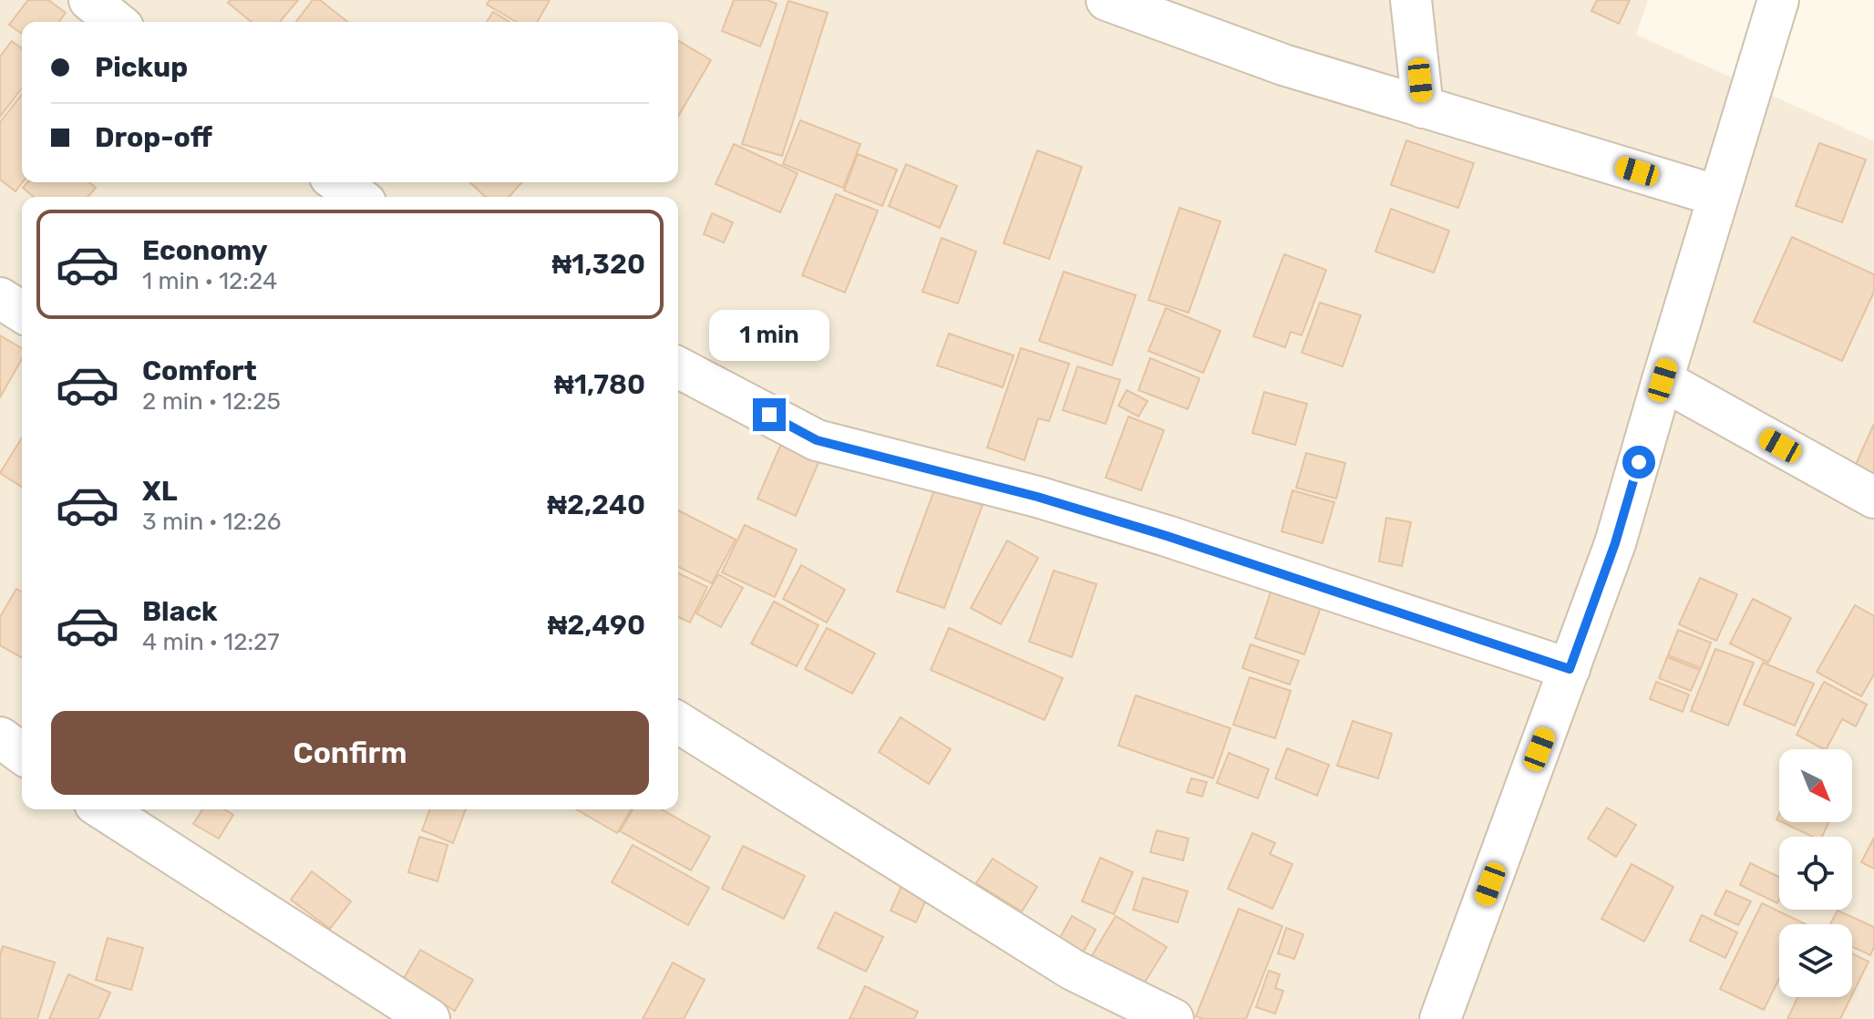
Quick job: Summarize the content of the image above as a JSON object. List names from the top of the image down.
{
  "north": "bottom right",
  "page": {
    "banner": ["Pickup", "Drop-off"],
    "list": [
      {
        "name": "Economy",
        "note": "1 min · 12:24",
        "value": "₦1,320"
      },
      {
        "name": "Comfort",
        "note": "2 min · 12:25",
        "value": "₦1,780"
      },
      {
        "name": "XL",
        "note": "3 min · 12:26",
        "value": "₦2,240"
      },
      {
        "name": "Black",
        "note": "4 min · 12:27",
        "value": "₦2,490"
      }
    ],
    "bubble": "1 min",
    "buttons": "Confirm"
  }
}
